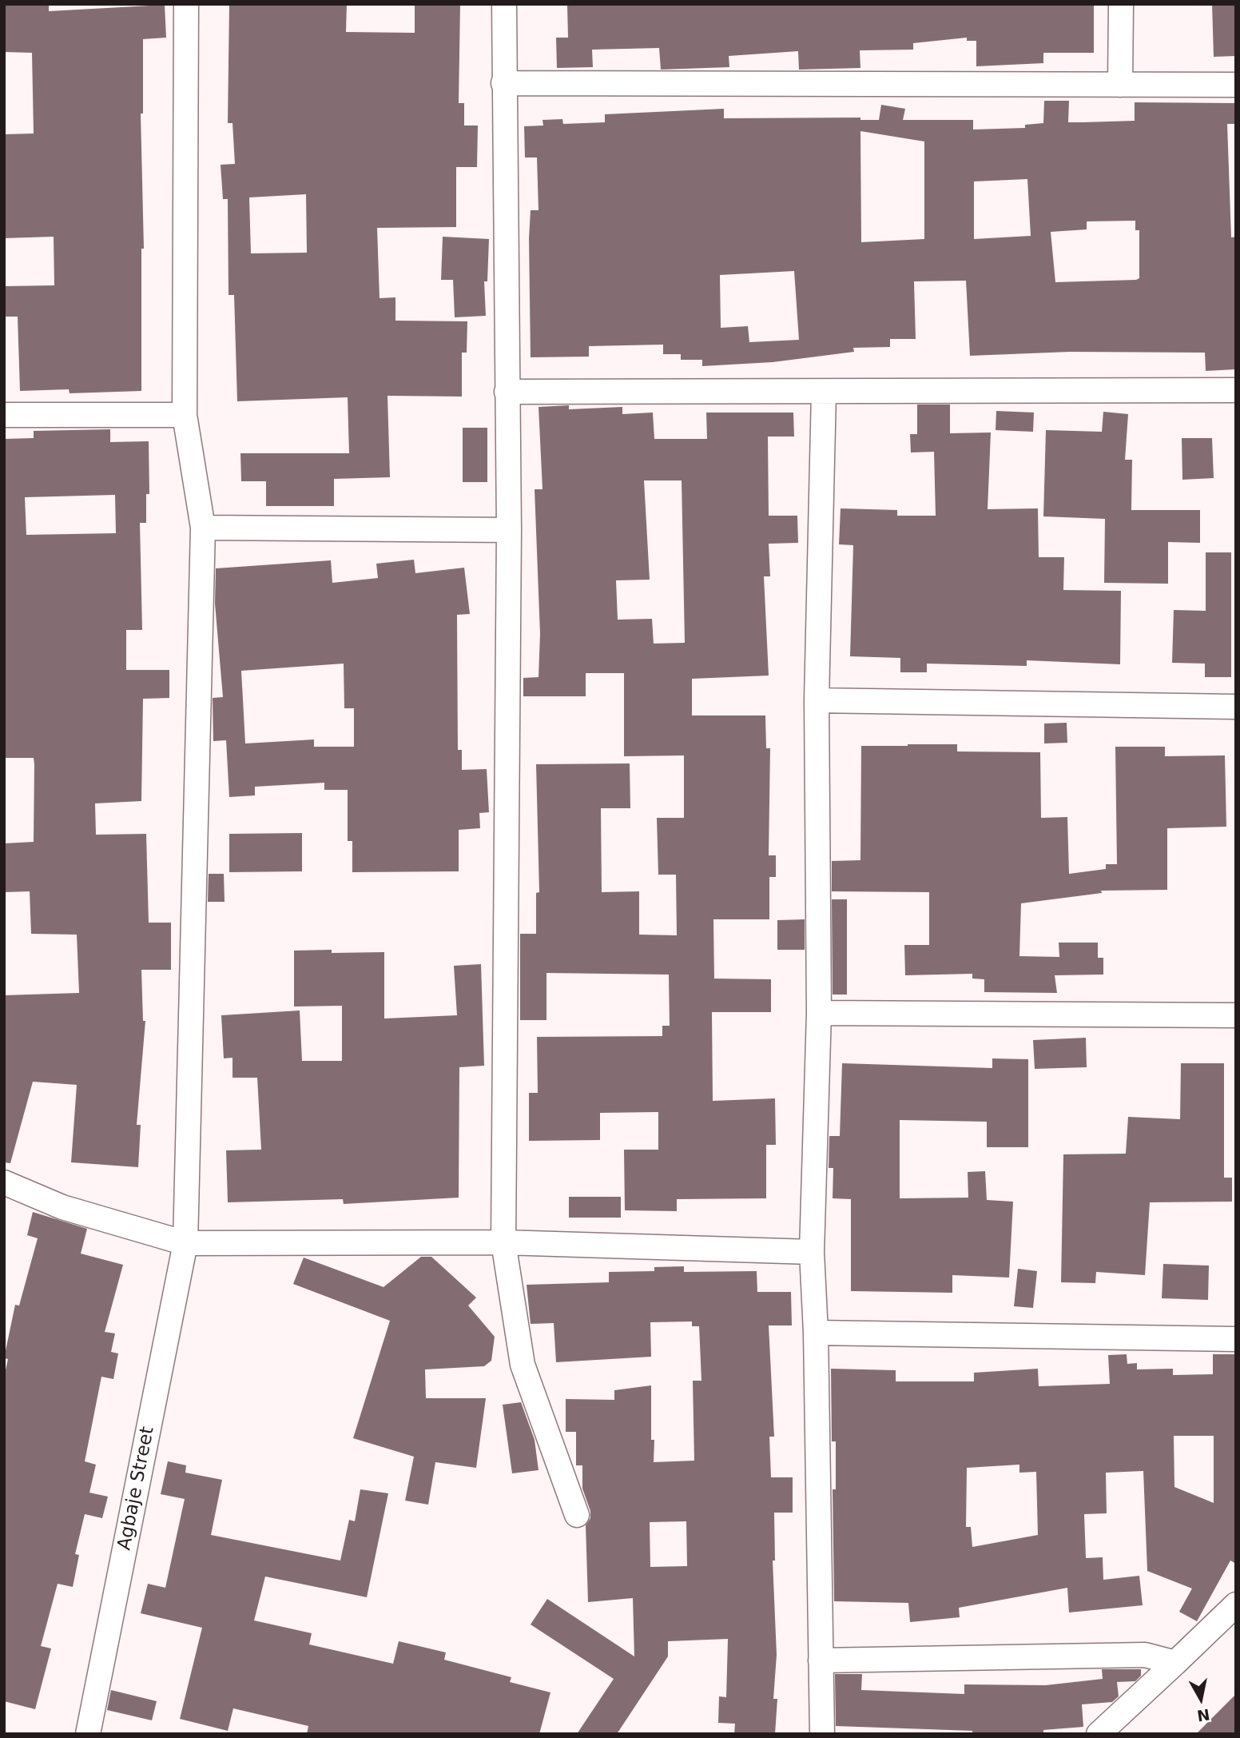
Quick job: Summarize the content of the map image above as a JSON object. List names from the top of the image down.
{
  "streets": {
    "street": ["Agbaje Street"]
  },
  "north": "bottom"
}
